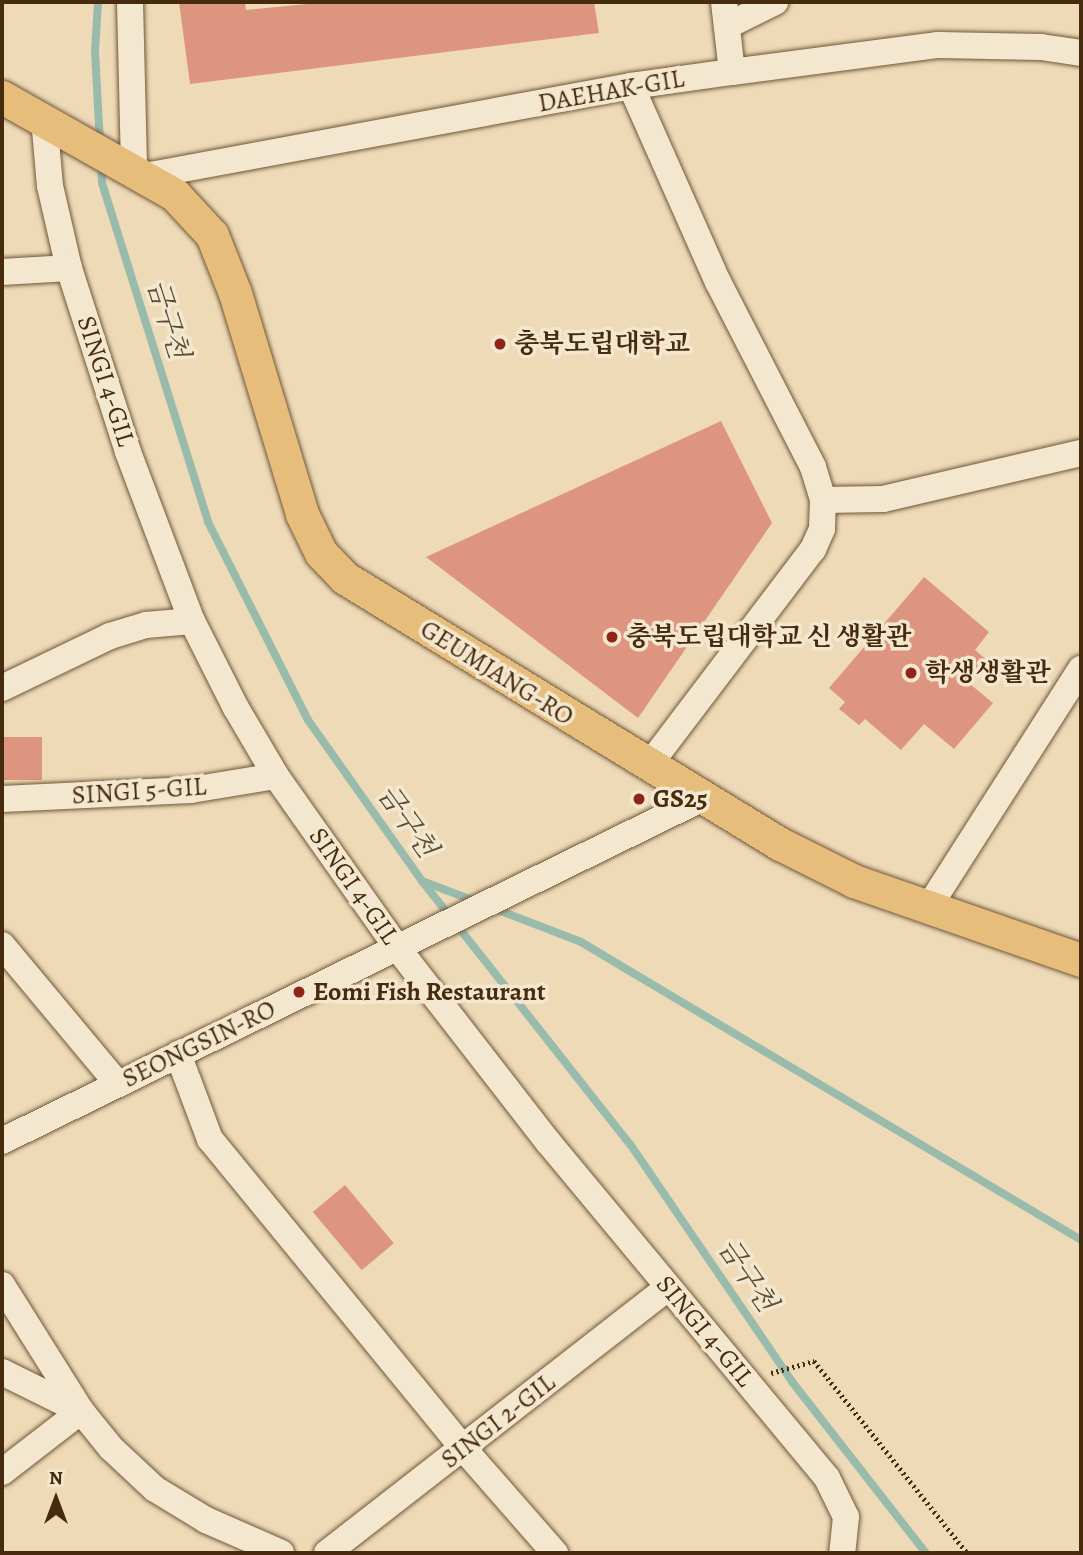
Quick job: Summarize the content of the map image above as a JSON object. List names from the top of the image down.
{
  "streets": {
    "main road": ["GEUMJANG-RO"],
    "street": [
      "DAEHAK-GIL",
      "SINGI 4-GIL",
      "SINGI 5-GIL",
      "SEONGSIN-RO",
      "SINGI 2-GIL"
    ]
  },
  "crossings": [
    ["DAEHAK-GIL", "GEUMJANG-RO"],
    ["SINGI 4-GIL", "GEUMJANG-RO"],
    ["SINGI 4-GIL", "SINGI 5-GIL"],
    ["SINGI 4-GIL", "SEONGSIN-RO"],
    ["SINGI 4-GIL", "SINGI 2-GIL"],
    ["GEUMJANG-RO", "SEONGSIN-RO"]
  ],
  "water": ["금구천"],
  "places": [
    "충북도립대학교",
    "충북도립대학교 신 생활관",
    "학생생활관",
    "GS25",
    "Eomi Fish Restaurant"
  ],
  "north": "top"
}
